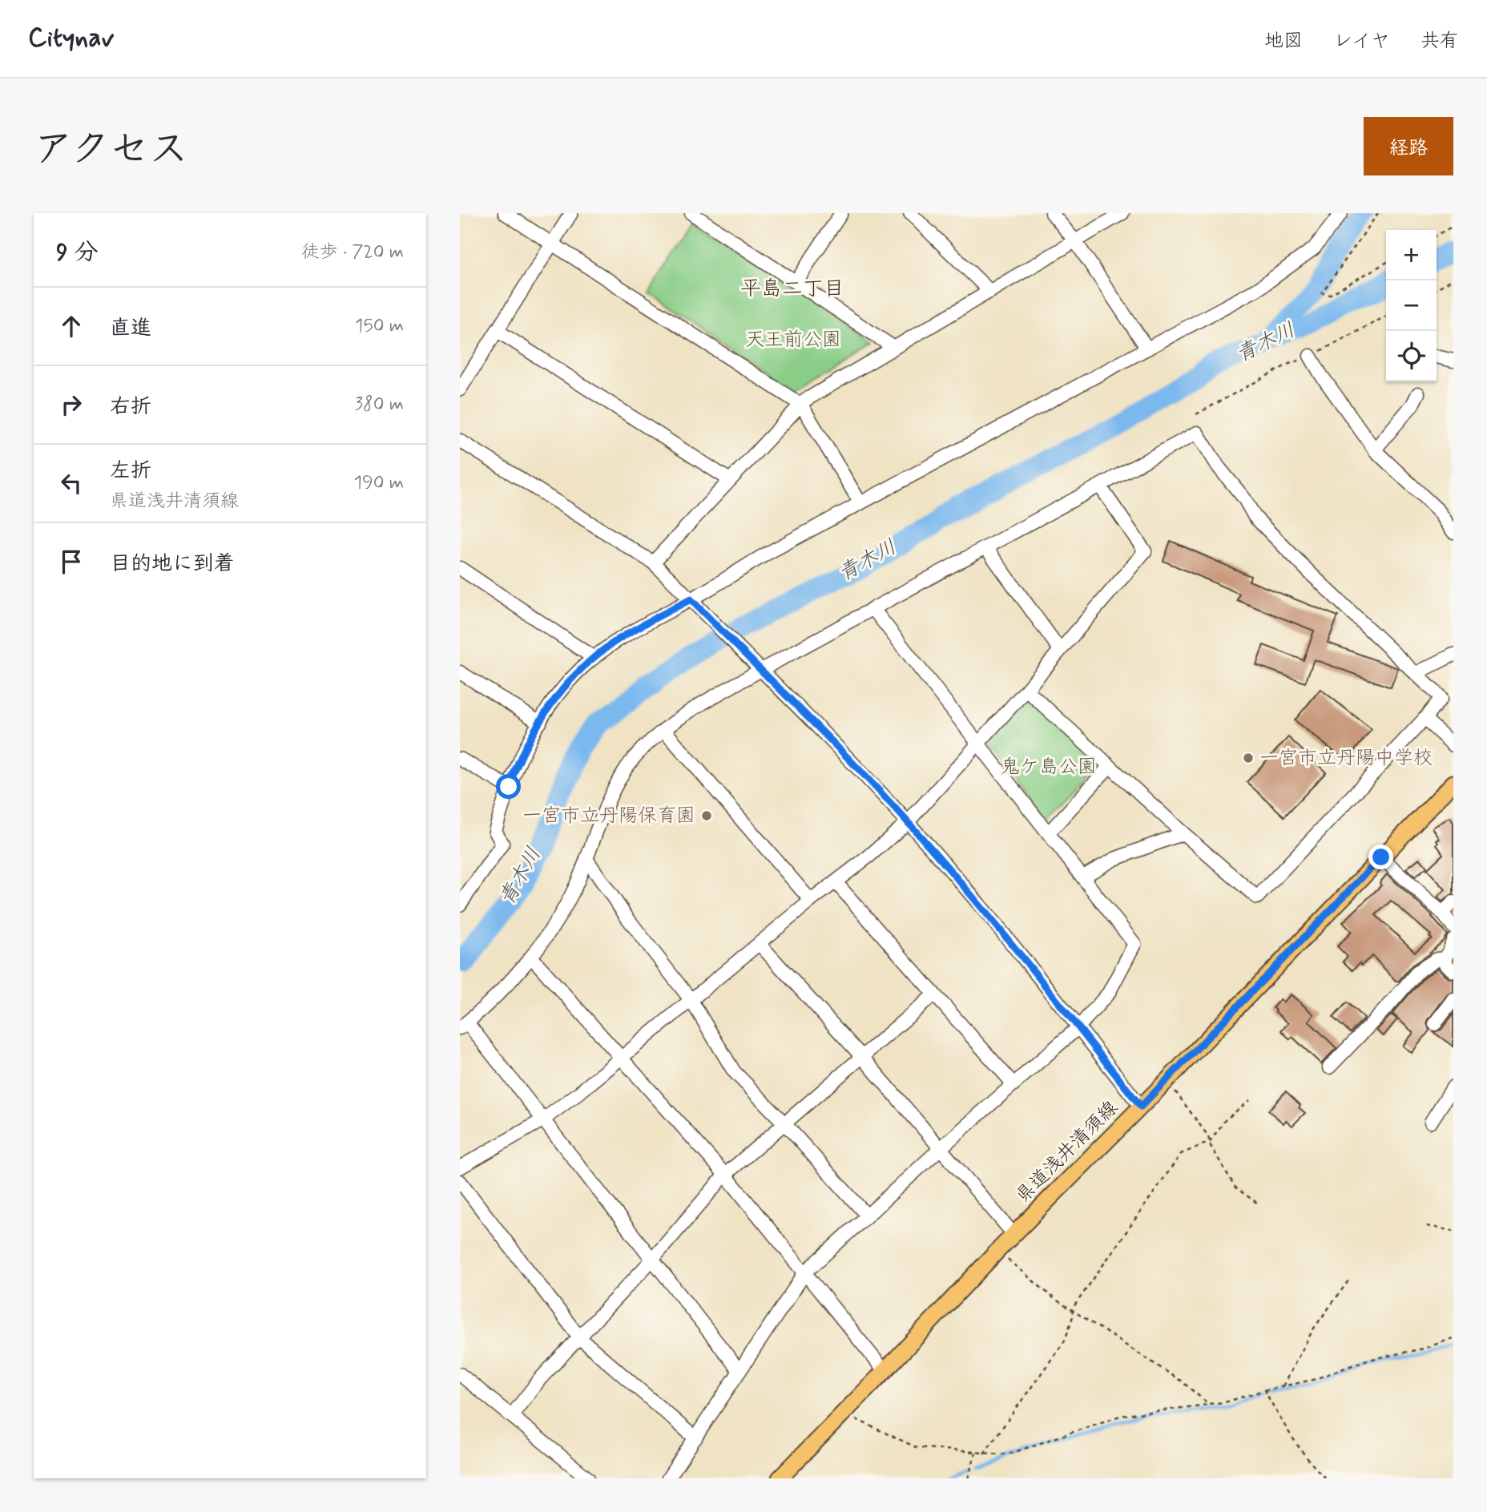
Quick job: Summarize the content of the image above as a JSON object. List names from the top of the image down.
{
  "streets": {
    "main road": ["県道浅井清須線"]
  },
  "districts": ["平島二丁目"],
  "water": ["青木川"],
  "parks": ["天王前公園", "鬼ケ島公園"],
  "places": ["一宮市立丹陽中学校", "一宮市立丹陽保育園"],
  "page": {
    "header": "Citynav",
    "nav": ["地図", "レイヤ", "共有"],
    "title": "アクセス",
    "buttons": "経路",
    "heading": ["9 分", "徒歩 · 720 m"],
    "map_buttons": ["+", "−"],
    "list": [
      ["直進", "150 m"],
      ["右折", "380 m"],
      ["左折", "県道浅井清須線", "190 m"],
      "目的地に到着"
    ]
  }
}
